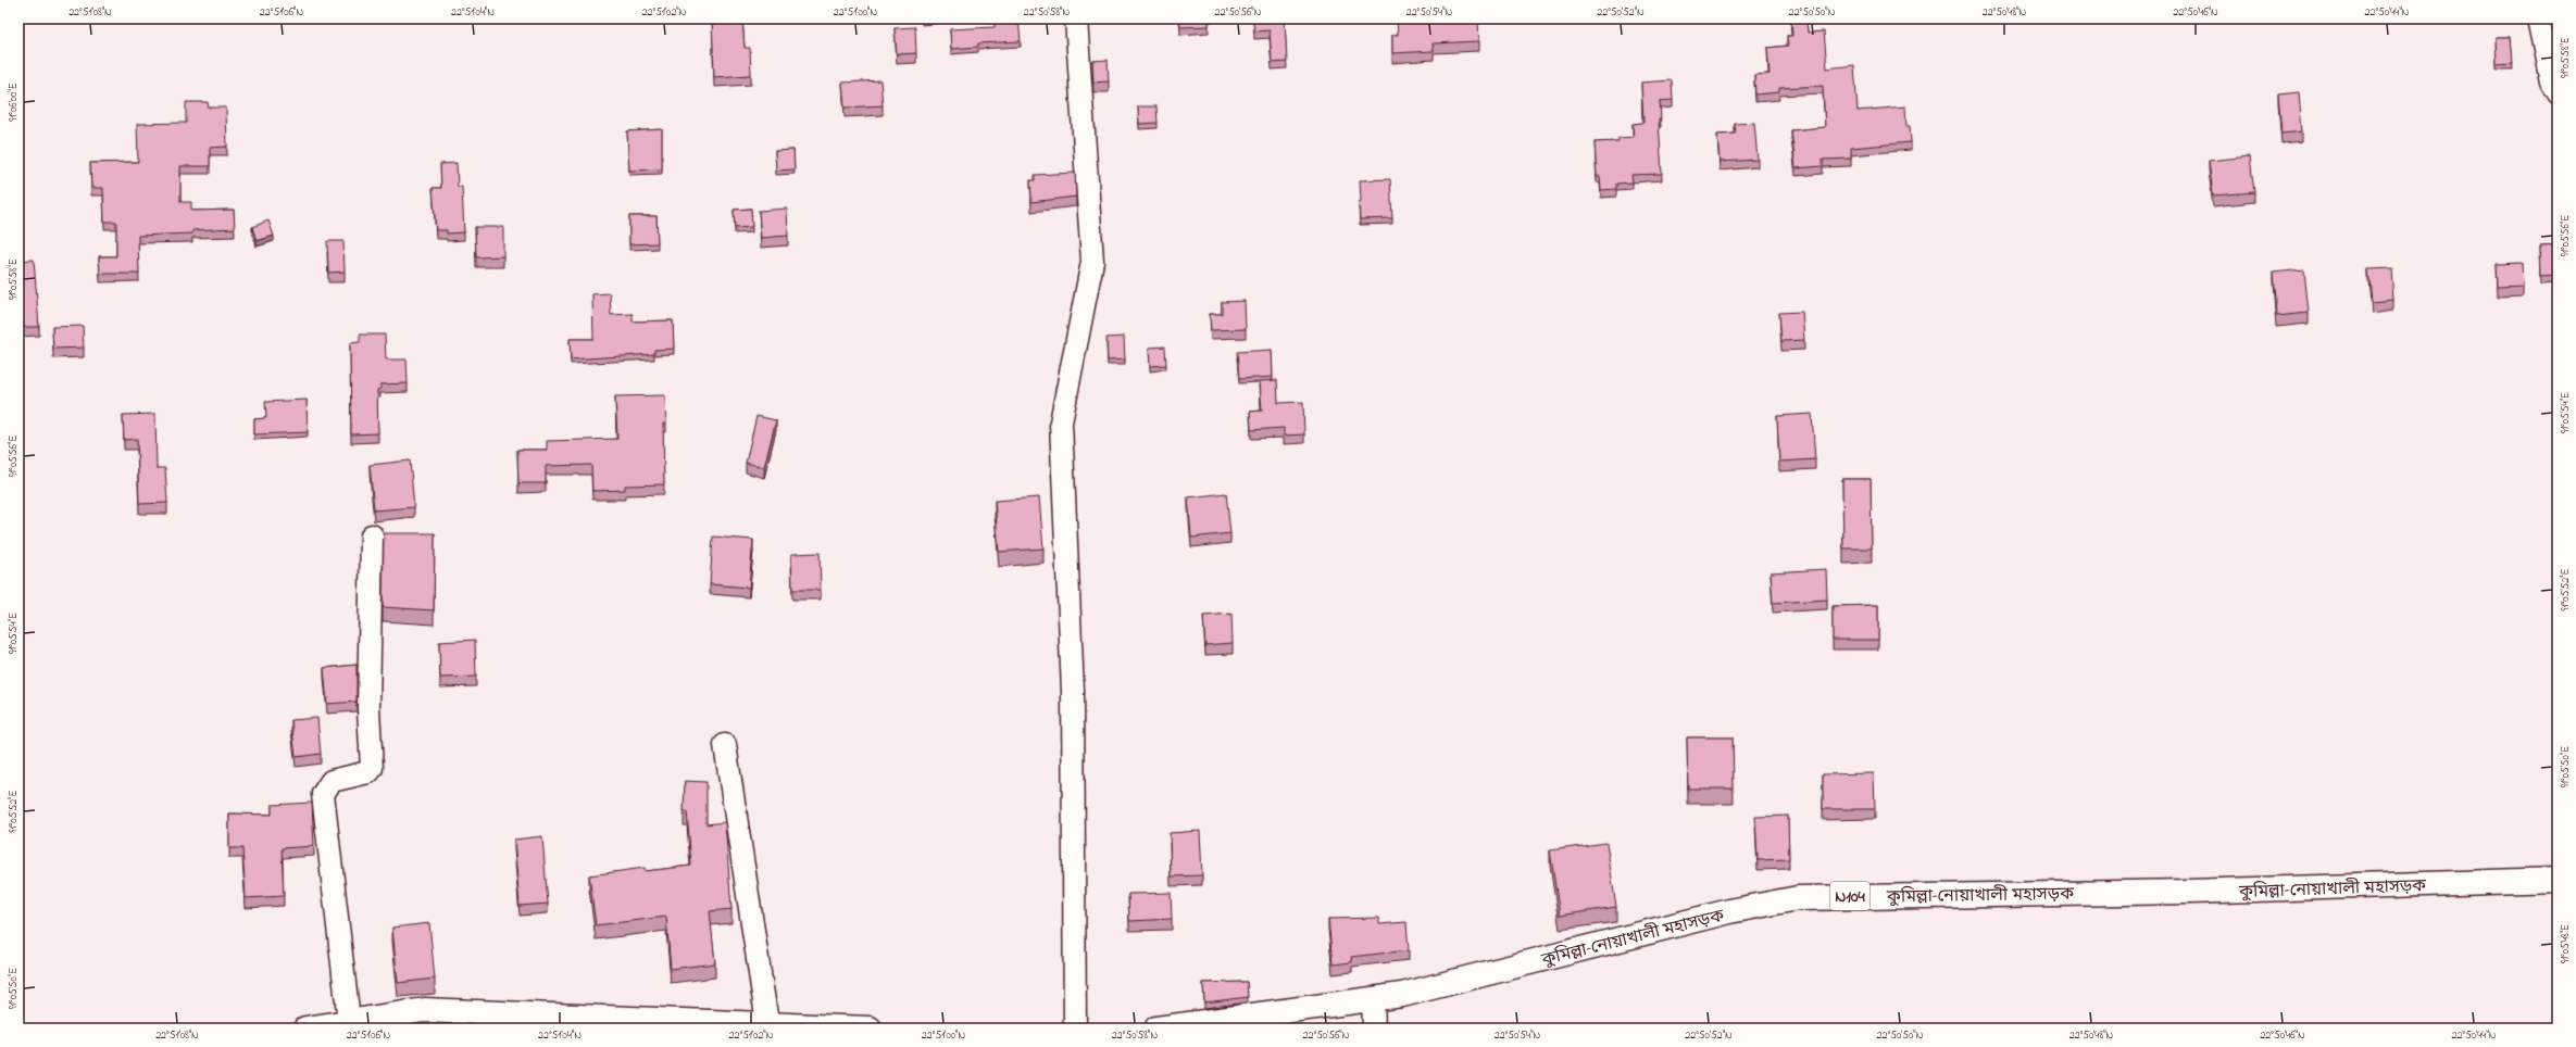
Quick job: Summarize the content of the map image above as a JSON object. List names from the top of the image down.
{
  "streets": {
    "highway": ["কুমিল্লা–নোয়াখালী মহাসড়ক", "N104"]
  },
  "coordinates": [
    "22°51'08\"N",
    "22°51'06\"N",
    "22°51'04\"N",
    "22°51'02\"N",
    "22°51'00\"N",
    "22°50'58\"N",
    "22°50'56\"N",
    "22°50'54\"N",
    "22°50'52\"N",
    "22°50'50\"N",
    "22°50'48\"N",
    "22°50'46\"N",
    "22°50'44\"N",
    "91°05'58\"E",
    "91°06'00\"E",
    "91°05'56\"E",
    "91°05'54\"E",
    "91°05'52\"E",
    "91°05'50\"E",
    "91°05'48\"E"
  ]
}
